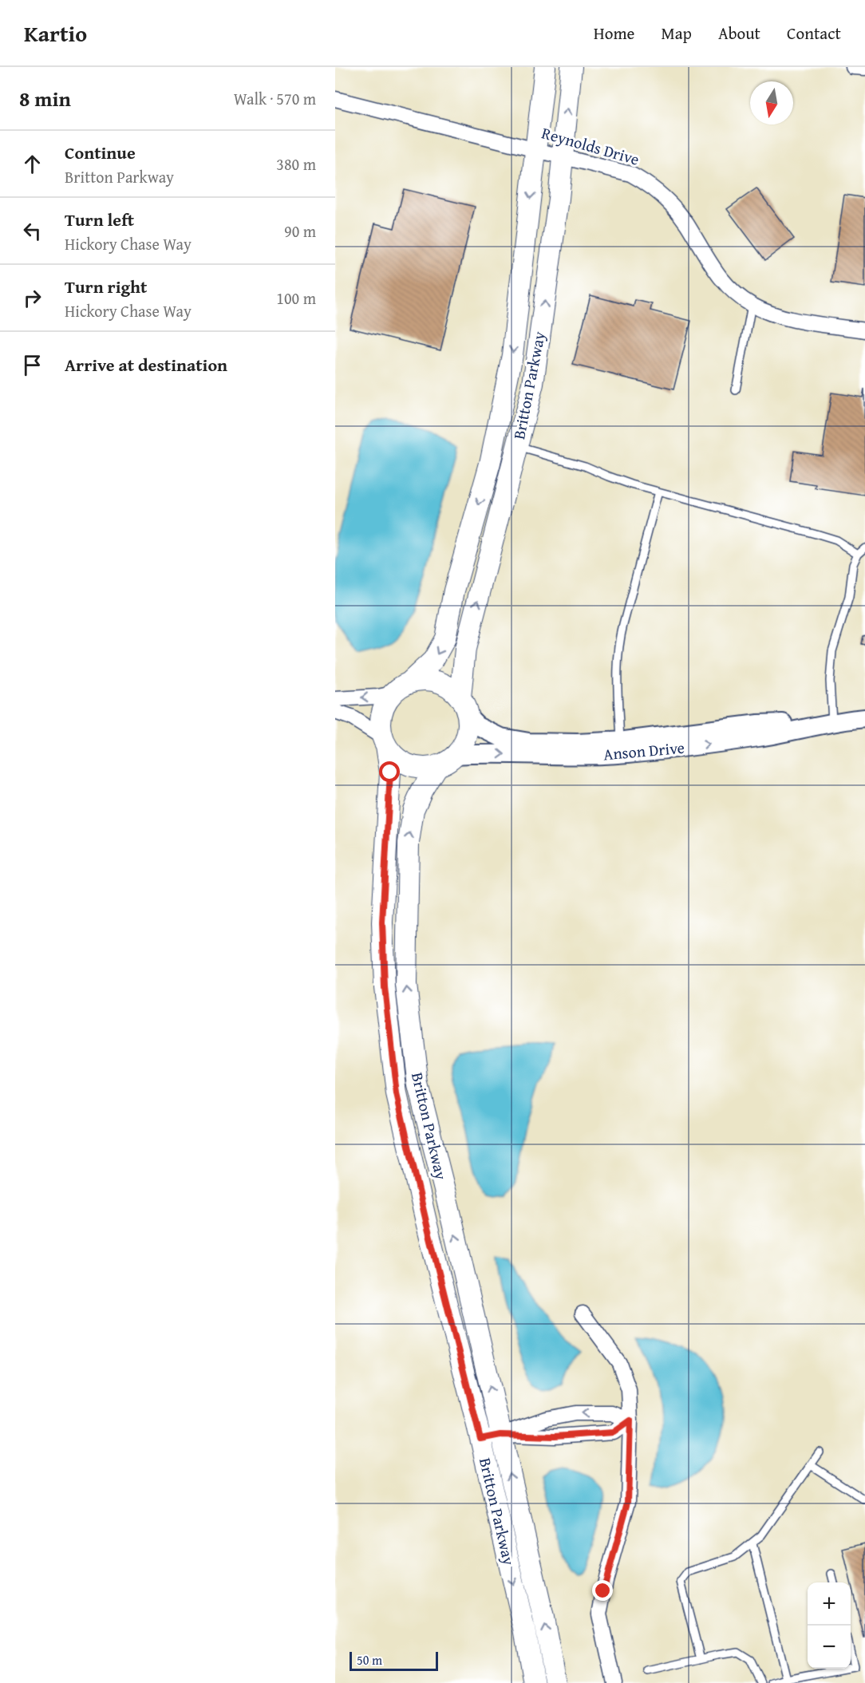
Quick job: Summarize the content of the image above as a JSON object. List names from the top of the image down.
{
  "streets": {
    "main road": ["Britton Parkway"],
    "street": ["Reynolds Drive", "Anson Drive"]
  },
  "crossings": [
    ["Reynolds Drive", "Britton Parkway"],
    ["Britton Parkway", "Anson Drive"]
  ],
  "scale_bar": "50 m",
  "north": "bottom",
  "page": {
    "header": "Kartio",
    "nav": [
      "Home",
      "Map",
      "About",
      "Contact"
    ],
    "heading": ["8 min", "Walk · 570 m"],
    "list": [
      ["Continue", "Britton Parkway", "380 m"],
      ["Turn left", "Hickory Chase Way", "90 m"],
      ["Turn right", "Hickory Chase Way", "100 m"],
      "Arrive at destination"
    ],
    "map_buttons": ["+", "−"],
    "scale": "50 m"
  }
}
